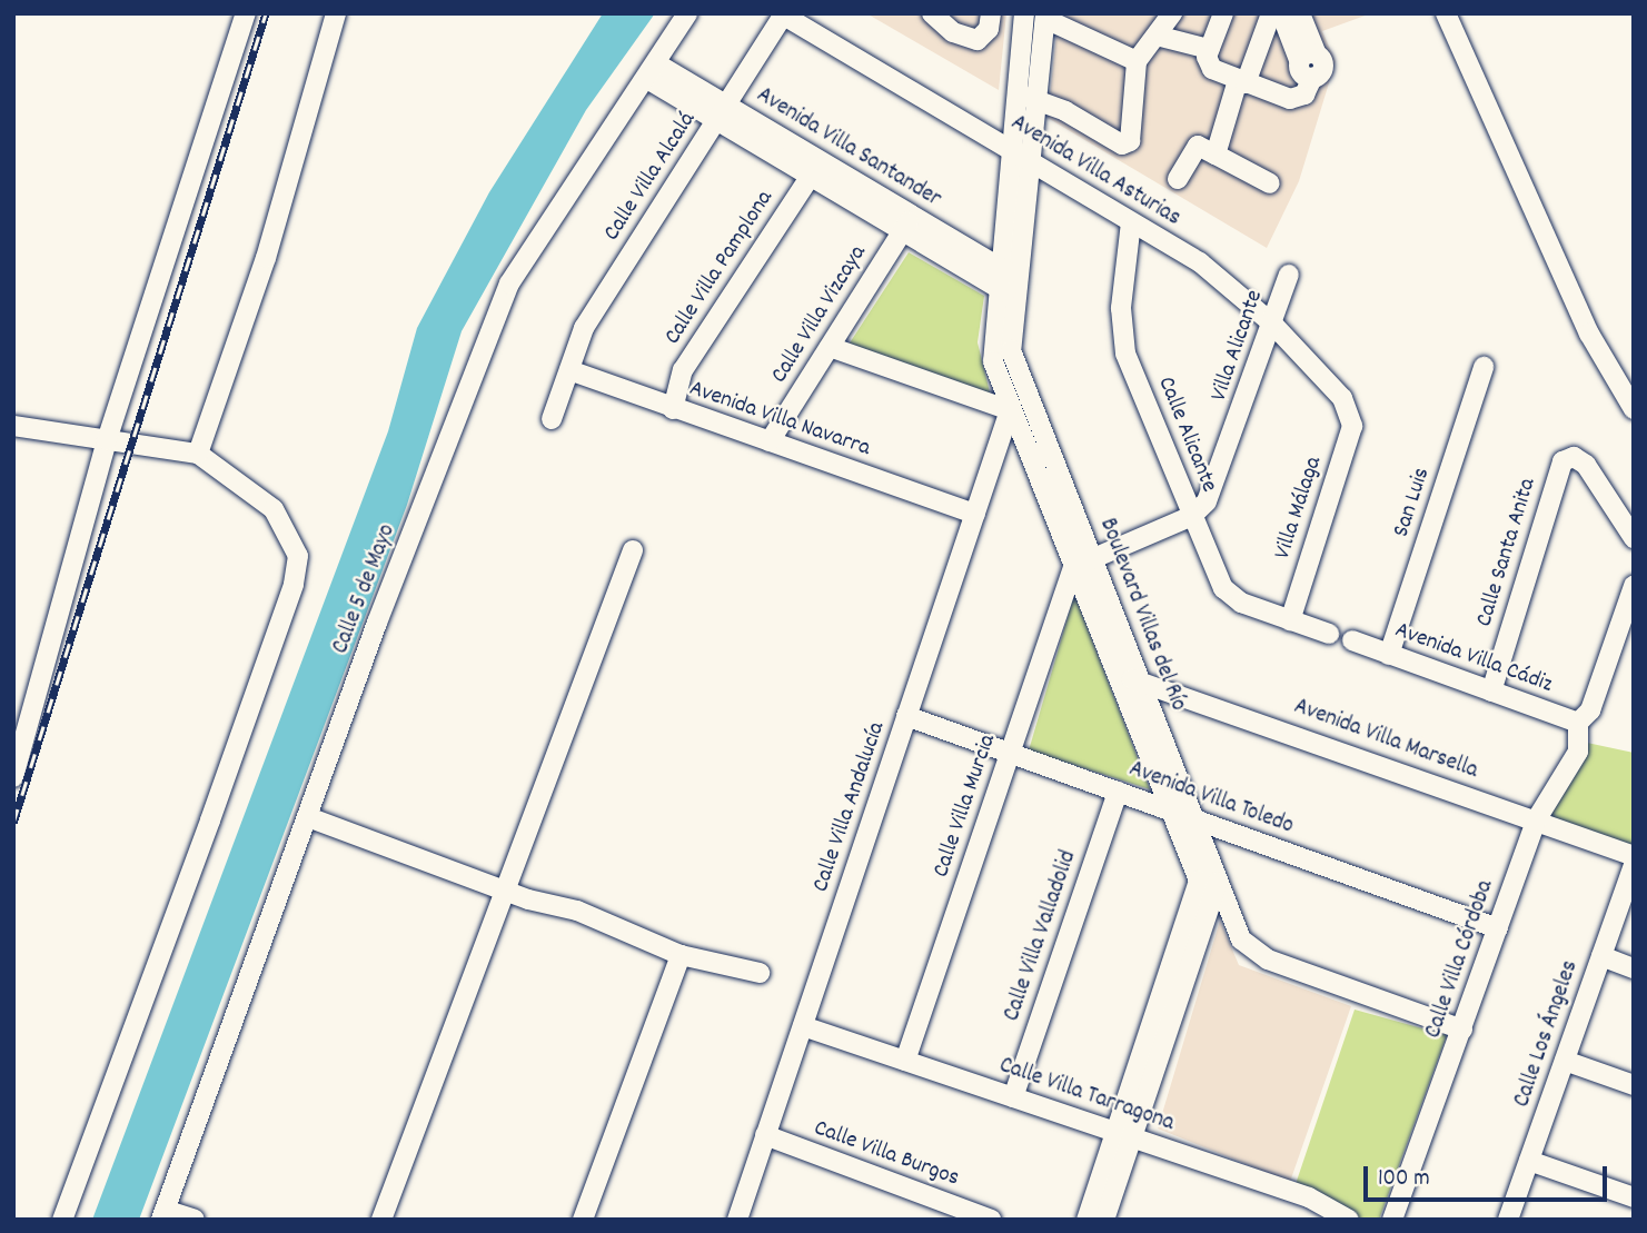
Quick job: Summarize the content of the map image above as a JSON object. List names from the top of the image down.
{
  "streets": {
    "street": [
      "Avenida Villa Santander",
      "Avenida Villa Asturias",
      "Calle Villa Alcalá",
      "Calle Villa Pamplona",
      "Calle Villa Vizcaya",
      "Villa Alicante",
      "Avenida Villa Navarra",
      "Calle Alicante",
      "San Luis",
      "Villa Málaga",
      "Calle Santa Anita",
      "Calle 5 de Mayo",
      "Boulevard Villas del Río",
      "Avenida Villa Cádiz",
      "Avenida Villa Marsella",
      "Avenida Villa Toledo",
      "Calle Villa Murcia",
      "Calle Villa Andalucía",
      "Calle Villa Valladolid",
      "Calle Villa Córdoba",
      "Calle Los Ángeles",
      "Calle Villa Tarragona",
      "Calle Villa Burgos"
    ]
  },
  "crossings": [
    ["Avenida Villa Santander", "Calle Villa Alcalá"],
    ["Avenida Villa Santander", "Calle Villa Pamplona"],
    ["Avenida Villa Santander", "Calle Villa Vizcaya"],
    ["Avenida Villa Santander", "Calle 5 de Mayo"],
    ["Avenida Villa Santander", "Boulevard Villas del Río"],
    ["Avenida Villa Asturias", "Calle Villa Alcalá"],
    ["Avenida Villa Asturias", "Villa Alicante"],
    ["Avenida Villa Asturias", "Calle Alicante"],
    ["Avenida Villa Asturias", "Villa Málaga"],
    ["Avenida Villa Asturias", "Boulevard Villas del Río"],
    ["Calle Villa Alcalá", "Avenida Villa Navarra"],
    ["Calle Villa Pamplona", "Avenida Villa Navarra"],
    ["Calle Villa Vizcaya", "Avenida Villa Navarra"],
    ["Villa Alicante", "Calle Alicante"],
    ["Avenida Villa Navarra", "Calle Villa Andalucía"],
    ["Calle Alicante", "Villa Málaga"],
    ["San Luis", "Avenida Villa Cádiz"],
    ["Calle Santa Anita", "Avenida Villa Cádiz"],
    ["Boulevard Villas del Río", "Avenida Villa Marsella"],
    ["Boulevard Villas del Río", "Avenida Villa Toledo"],
    ["Boulevard Villas del Río", "Calle Villa Murcia"],
    ["Boulevard Villas del Río", "Calle Villa Andalucía"],
    ["Boulevard Villas del Río", "Calle Villa Tarragona"],
    ["Avenida Villa Cádiz", "Calle Villa Córdoba"],
    ["Avenida Villa Marsella", "Calle Villa Córdoba"],
    ["Avenida Villa Toledo", "Calle Villa Murcia"],
    ["Avenida Villa Toledo", "Calle Villa Andalucía"],
    ["Avenida Villa Toledo", "Calle Villa Valladolid"],
    ["Avenida Villa Toledo", "Calle Villa Córdoba"],
    ["Calle Villa Murcia", "Calle Villa Tarragona"],
    ["Calle Villa Andalucía", "Calle Villa Tarragona"],
    ["Calle Villa Andalucía", "Calle Villa Burgos"],
    ["Calle Villa Valladolid", "Calle Villa Tarragona"]
  ],
  "scale_bar": "100 m"
}
